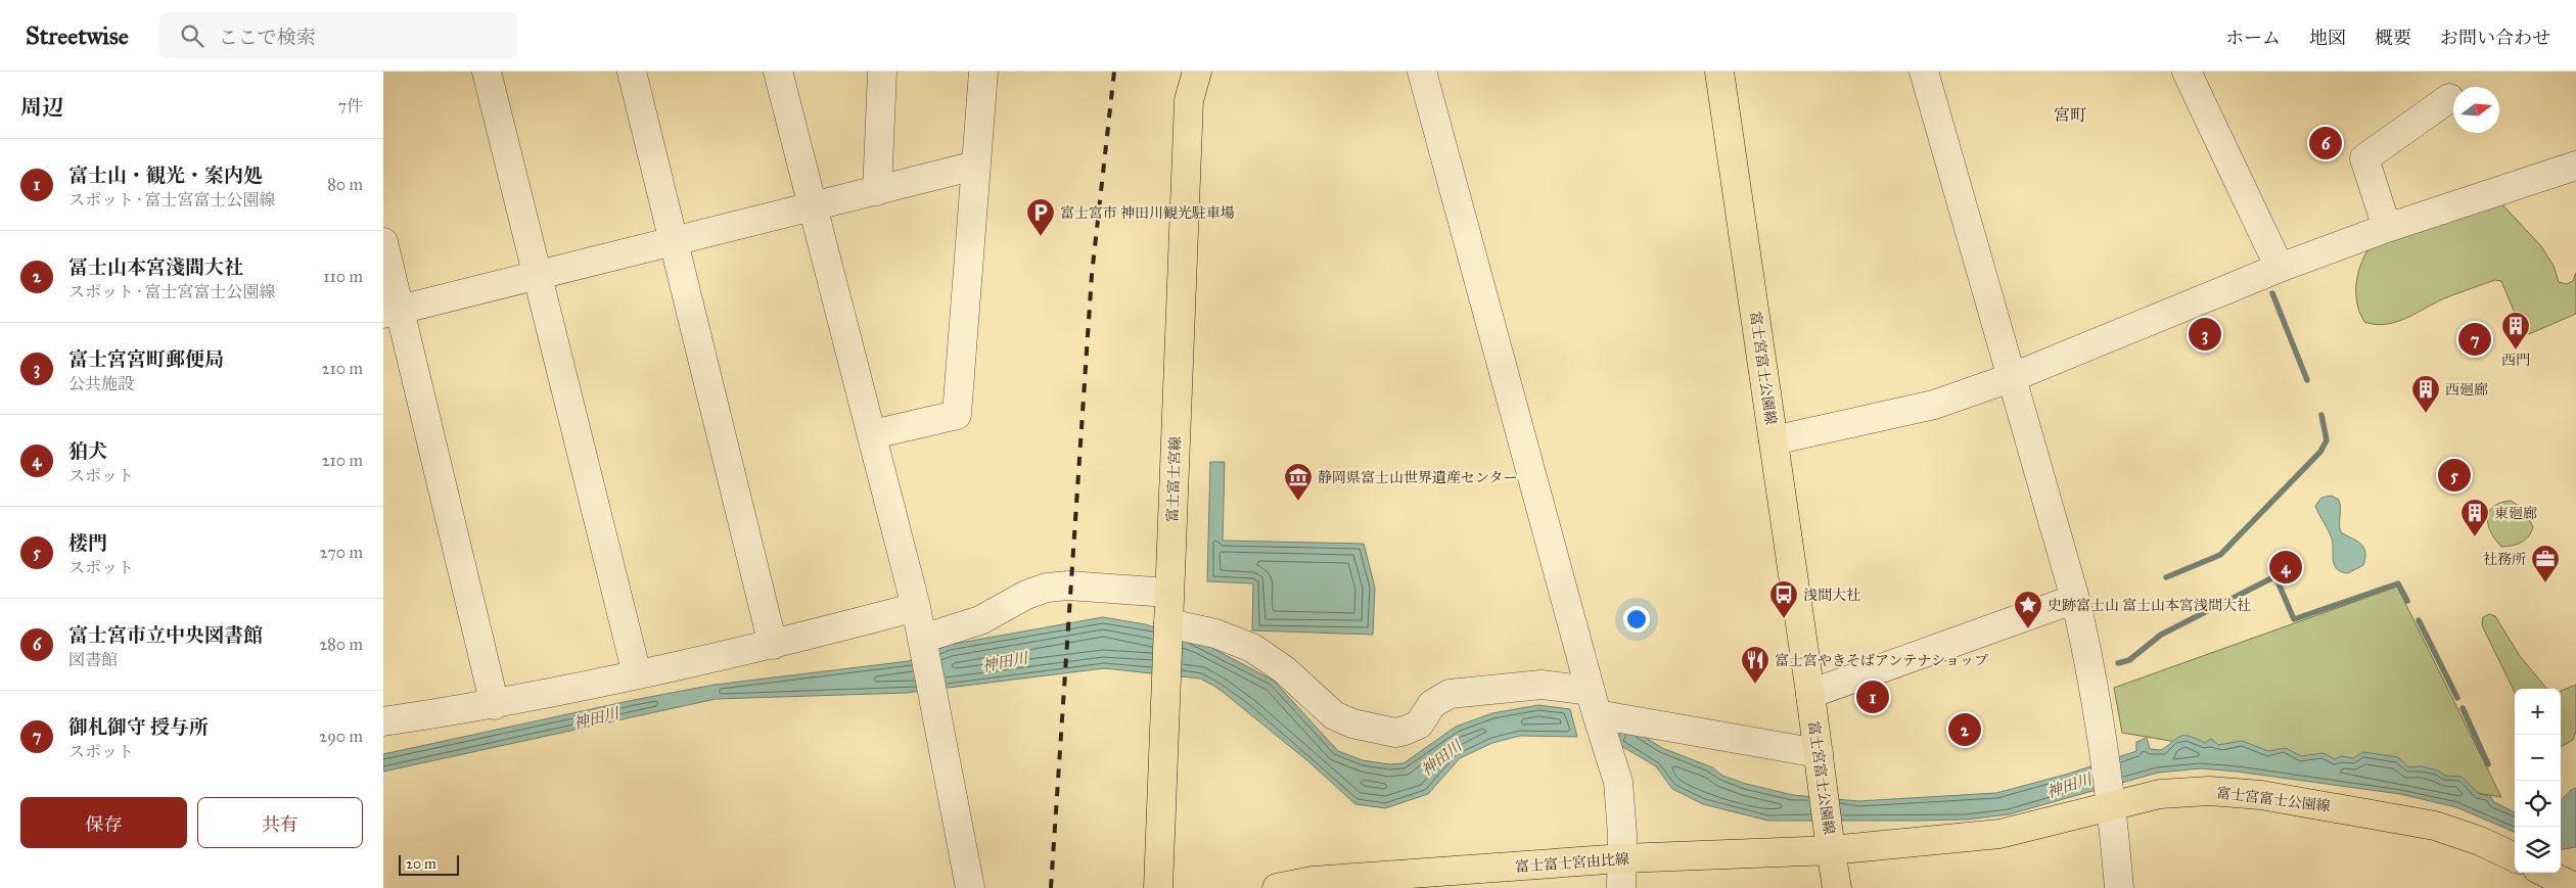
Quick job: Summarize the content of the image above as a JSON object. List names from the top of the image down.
{
  "streets": {
    "main road": ["富士宮富士公園線", "富士富士宮線", "富士富士宮由比線"]
  },
  "crossings": [
    ["富士宮富士公園線", "富士富士宮由比線"]
  ],
  "districts": ["宮町"],
  "water": ["神田川"],
  "places": {
    "parking": ["富士宮市 神田川観光駐車場"],
    "building": ["西門", "西廻廊", "東廻廊"],
    "museum": ["静岡県富士山世界遺産センター"],
    "office": ["社務所"],
    "bus stop": ["浅間大社"],
    "place": ["史跡富士山 富士山本宮浅間大社"],
    "restaurant": ["富士宮やきそばアンテナショップ"]
  },
  "scale_bar": "20 m",
  "north": "right",
  "page": {
    "header": "Streetwise",
    "search": "ここで検索",
    "nav": [
      "ホーム",
      "地図",
      "概要",
      "お問い合わせ"
    ],
    "heading": ["周辺", "7件"],
    "pins": [
      "6",
      "3",
      "7",
      "5",
      "4",
      "1",
      "2"
    ],
    "list": [
      {
        "mark": "1",
        "name": "富士山・観光・案内処",
        "note": "スポット · 富士宮富士公園線",
        "value": "80 m"
      },
      {
        "mark": "2",
        "name": "冨士山本宮淺間大社",
        "note": "スポット · 富士宮富士公園線",
        "value": "110 m"
      },
      {
        "mark": "3",
        "name": "富士宮宮町郵便局",
        "note": "公共施設",
        "value": "210 m"
      },
      {
        "mark": "4",
        "name": "狛犬",
        "note": "スポット",
        "value": "210 m"
      },
      {
        "mark": "5",
        "name": "楼門",
        "note": "スポット",
        "value": "270 m"
      },
      {
        "mark": "6",
        "name": "富士宮市立中央図書館",
        "note": "図書館",
        "value": "280 m"
      },
      {
        "mark": "7",
        "name": "御札御守 授与所",
        "note": "スポット",
        "value": "290 m"
      }
    ],
    "map_buttons": ["+", "−"],
    "buttons": ["保存", "共有"],
    "scale": "20 m"
  }
}
